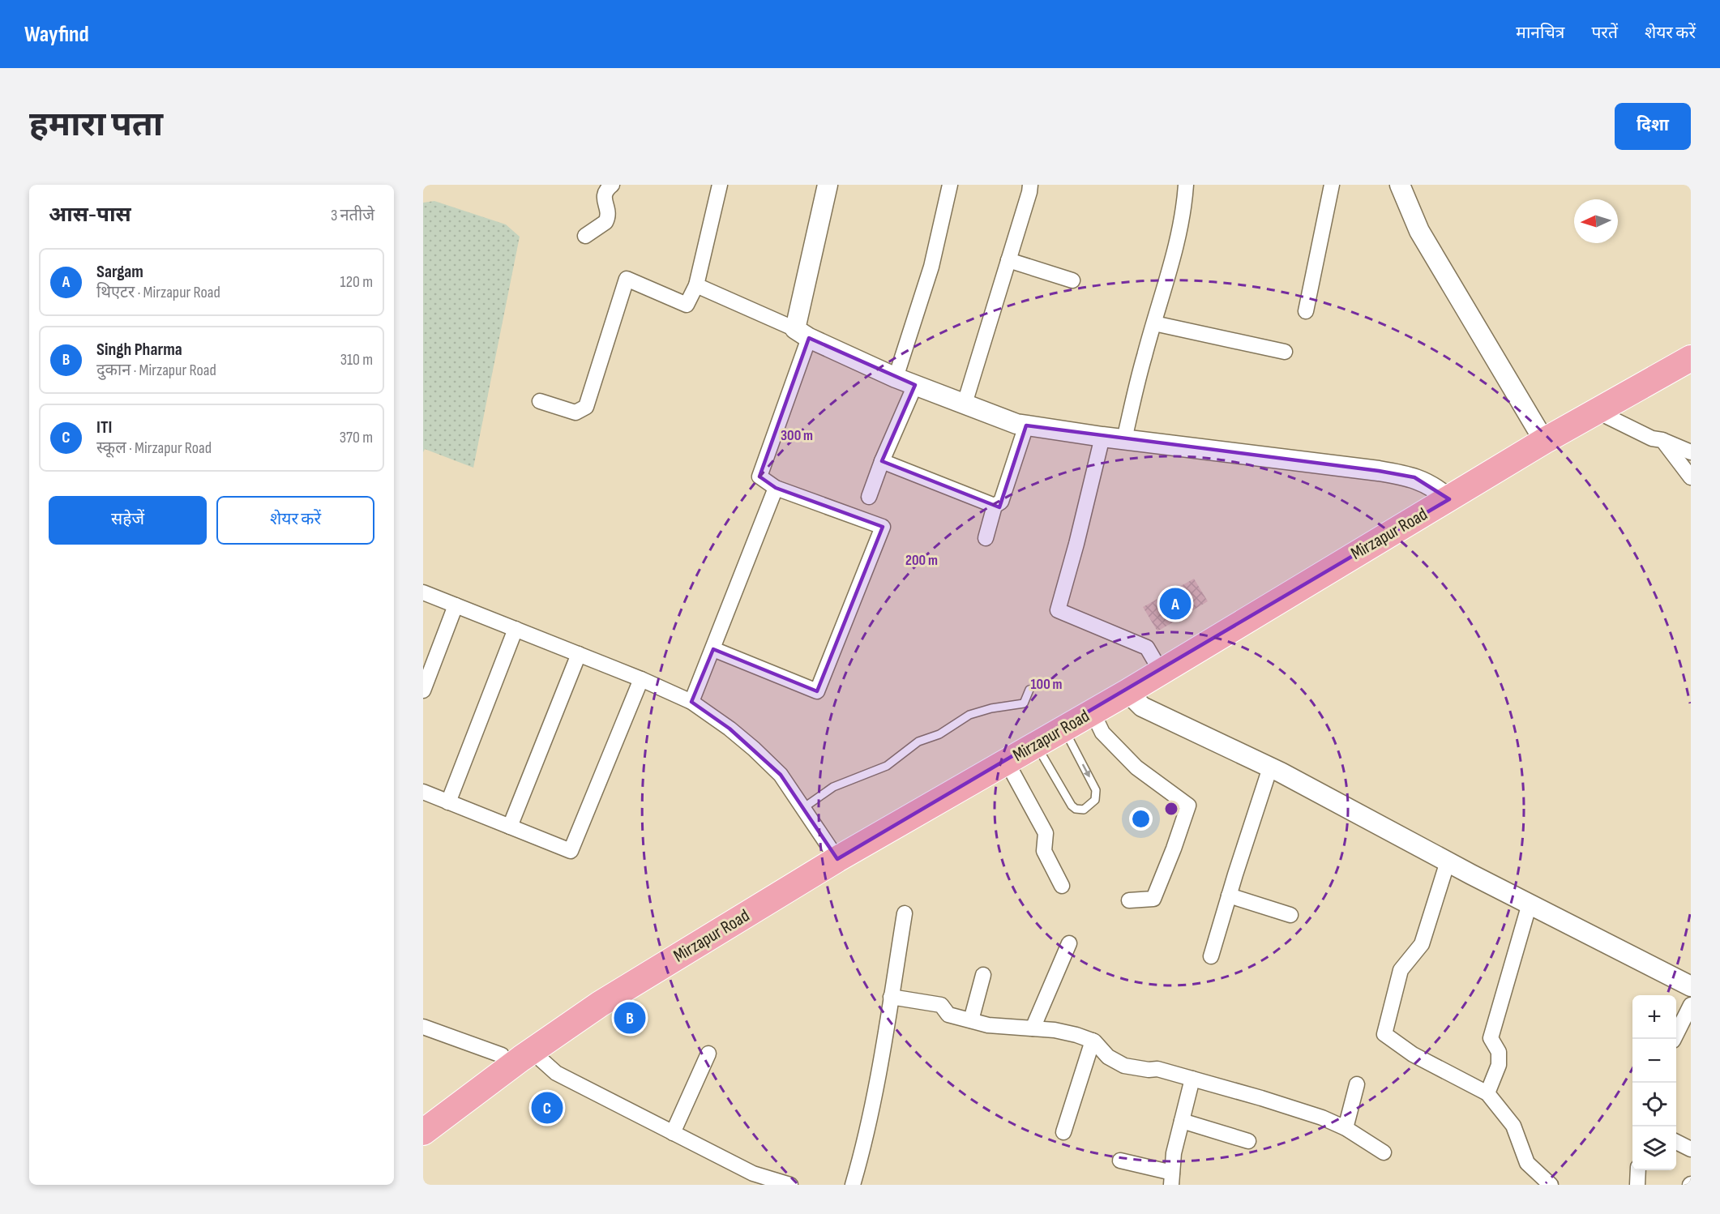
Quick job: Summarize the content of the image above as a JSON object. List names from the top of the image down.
{
  "streets": {
    "highway": ["Mirzapur Road"]
  },
  "north": "left",
  "page": {
    "header": "Wayfind",
    "nav": ["मानचित्र", "परतें", "शेयर करें"],
    "buttons": [
      "दिशा",
      ["सहेजें", "शेयर करें"]
    ],
    "title": "हमारा पता",
    "heading": ["आस-पास", "3 नतीजे"],
    "list": [
      {
        "mark": "A",
        "name": "Sargam",
        "note": "थिएटर · Mirzapur Road",
        "value": "120 m"
      },
      {
        "mark": "B",
        "name": "Singh Pharma",
        "note": "दुकान · Mirzapur Road",
        "value": "310 m"
      },
      {
        "mark": "C",
        "name": "ITI",
        "note": "स्कूल · Mirzapur Road",
        "value": "370 m"
      }
    ],
    "pins": ["A", "B", "C"],
    "map_buttons": ["+", "−"]
  },
  "rings": ["300 m", "200 m", "100 m"]
}
